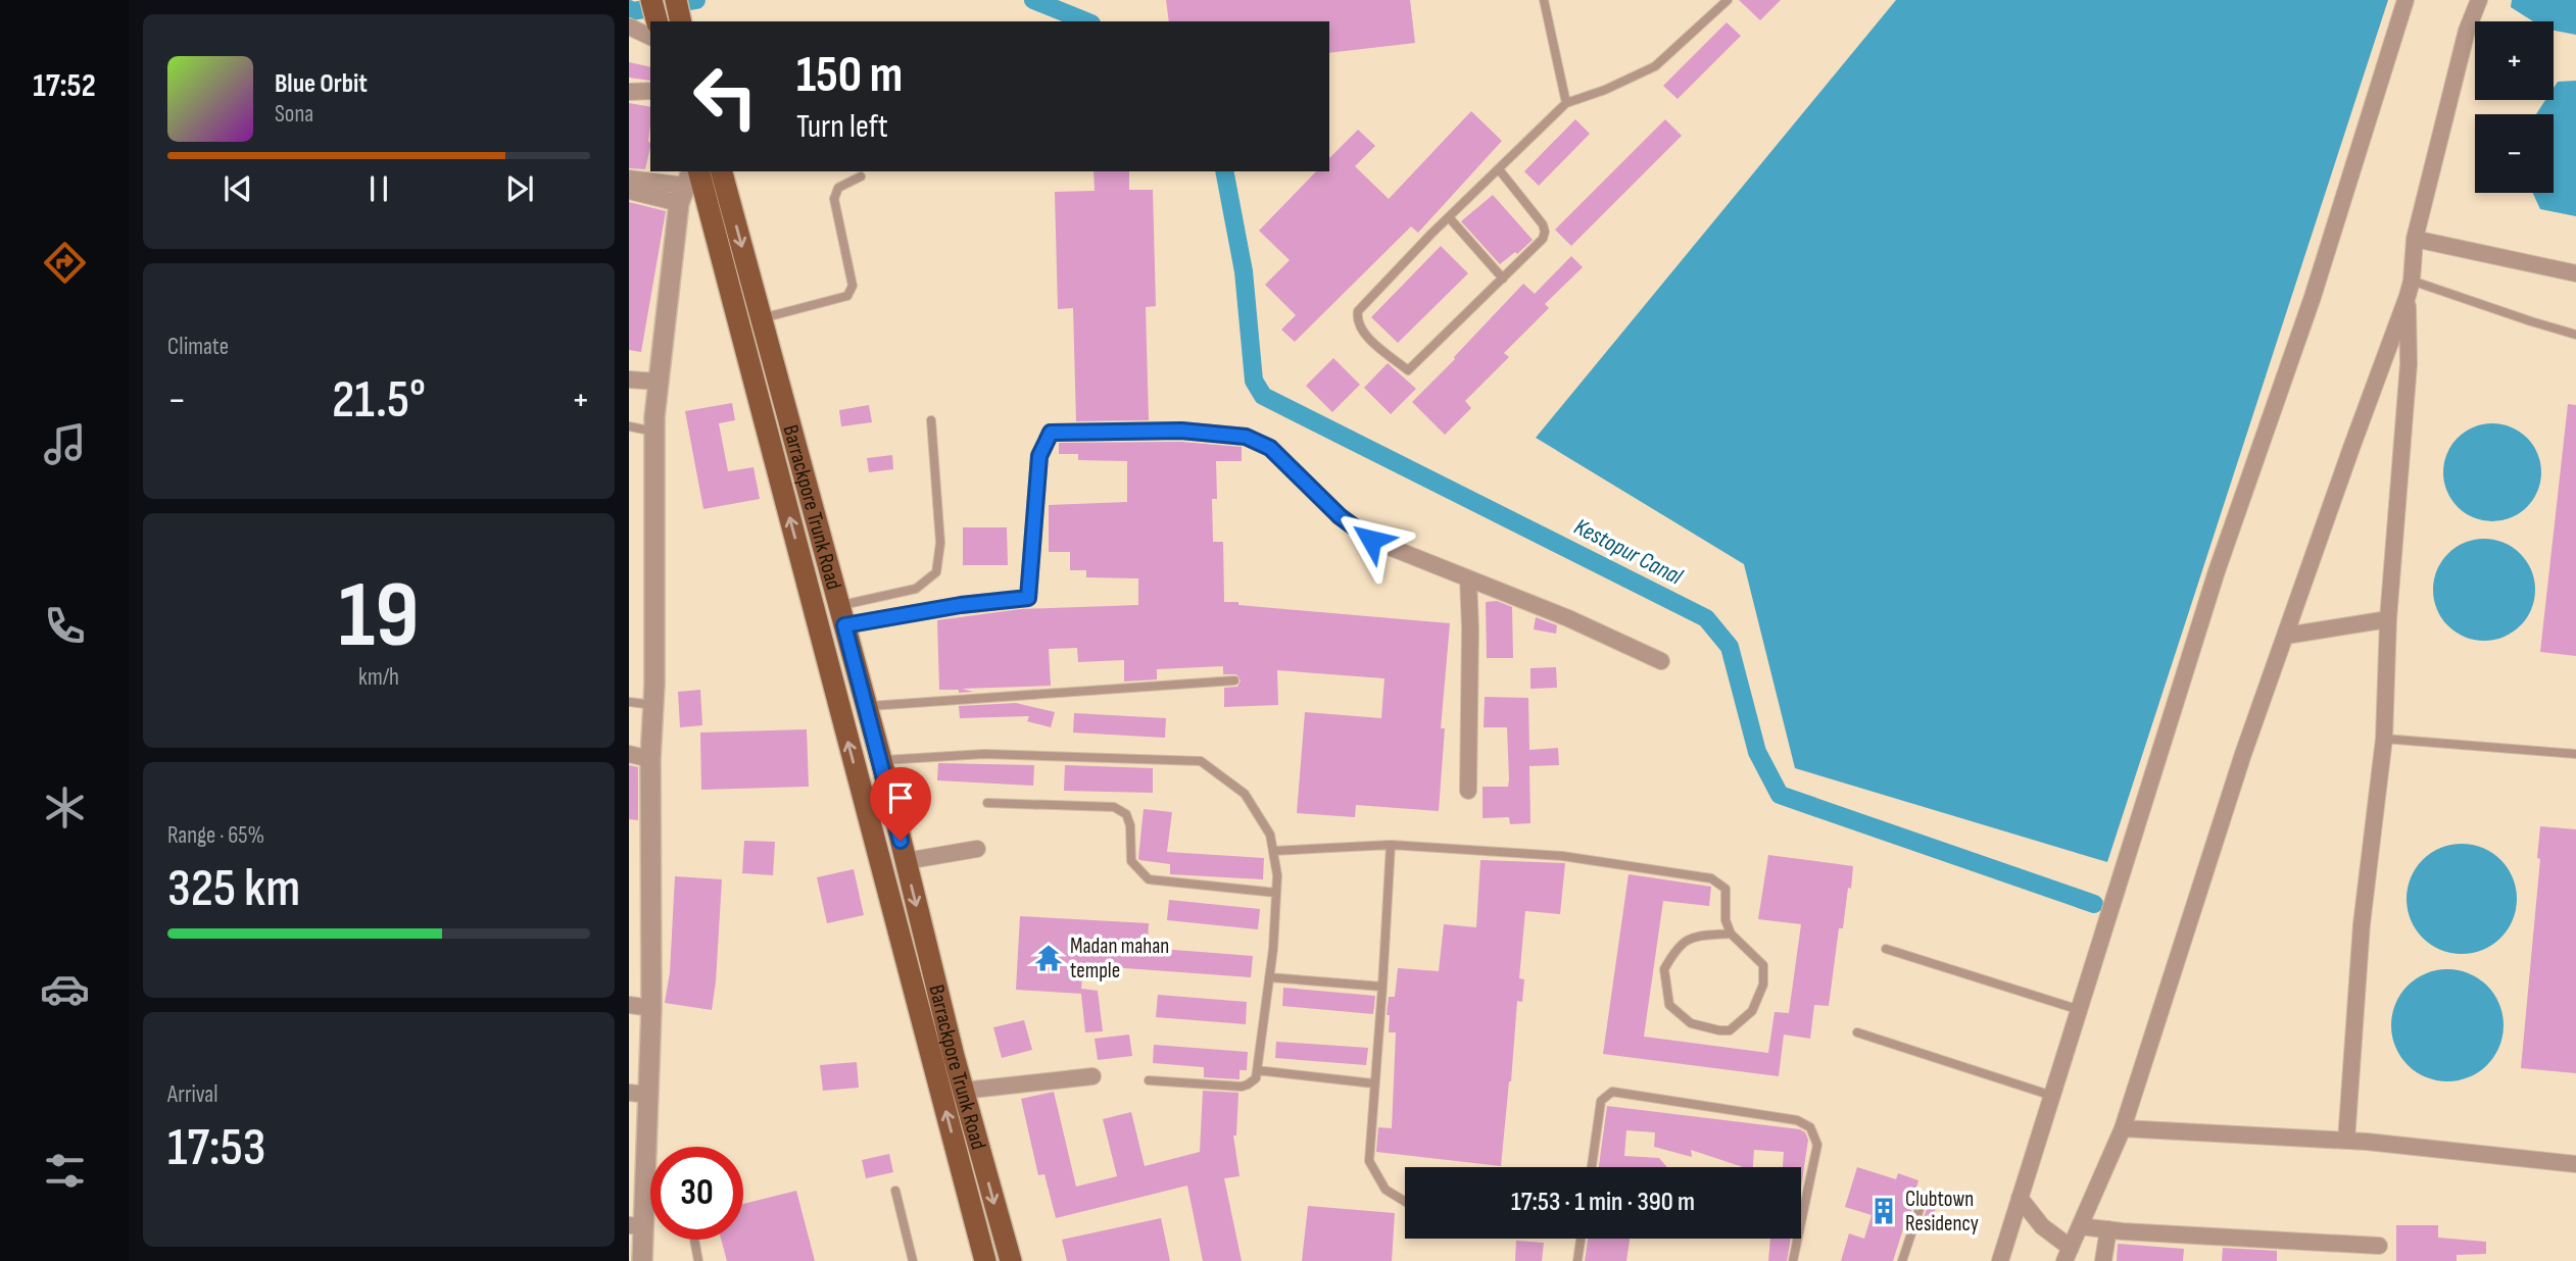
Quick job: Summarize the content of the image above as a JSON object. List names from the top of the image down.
{
  "streets": {
    "main road": ["Barrackpore Trunk Road"]
  },
  "water": ["Kestopur Canal"],
  "places": {
    "temple": ["Madan mahan temple"],
    "building": ["Clubtown Residency"]
  },
  "page": {
    "tabs": "17:52",
    "map_buttons": ["+", "−"],
    "turn": ["150 m", "Turn left"],
    "song": ["Blue Orbit", "Sona"],
    "tile": [
      "Climate",
      ["19", "km/h"],
      ["Range · 65%", "325 km"],
      ["Arrival", "17:53"]
    ],
    "heat": ["−", "21.5°", "+"],
    "limit": "30",
    "trip": "17:53 · 1 min · 390 m"
  }
}
